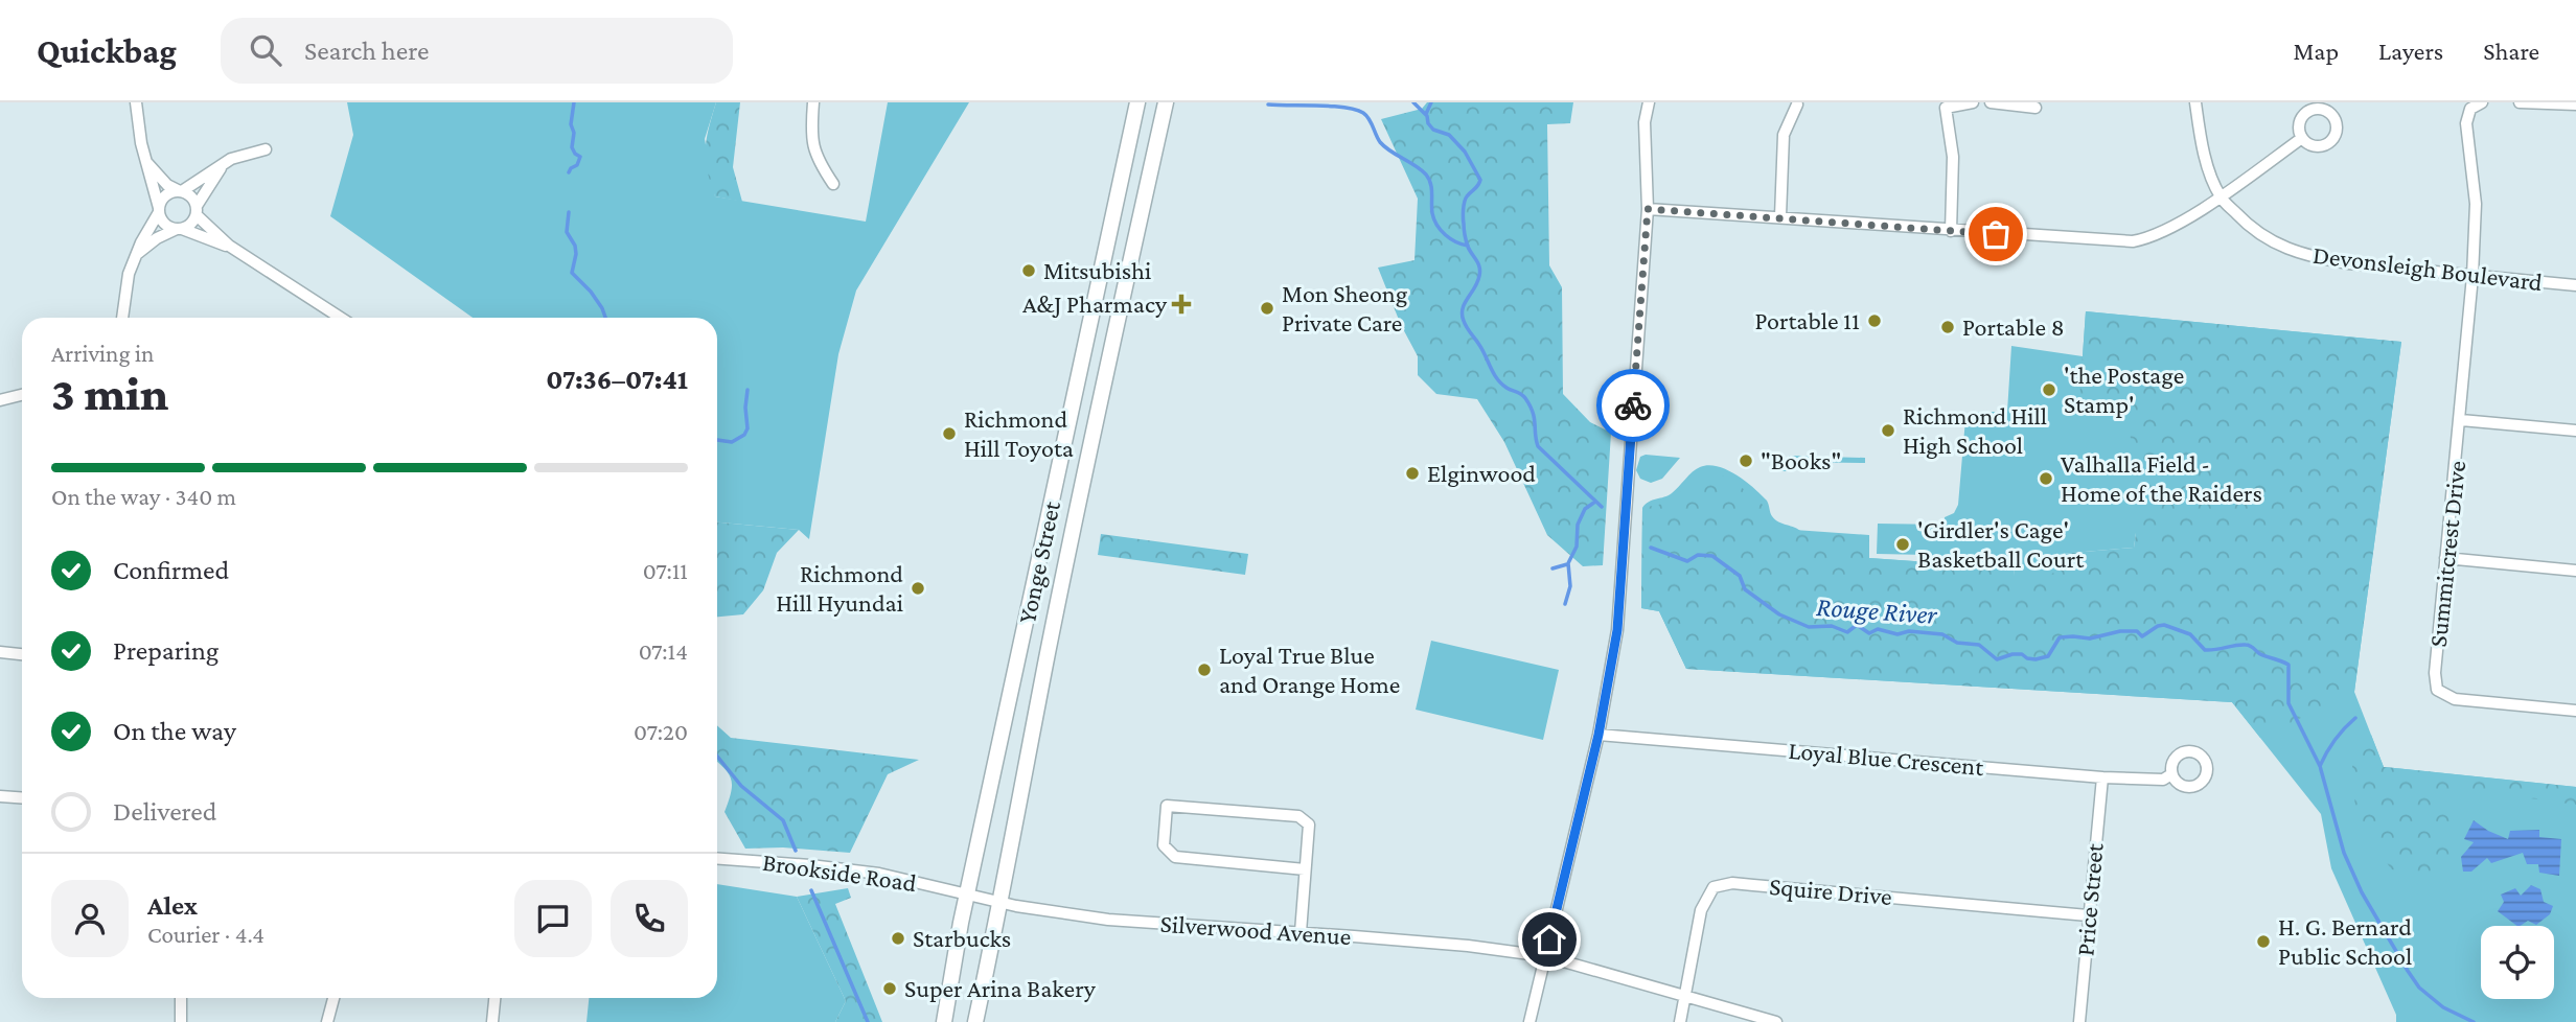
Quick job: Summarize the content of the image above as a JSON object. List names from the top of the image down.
{
  "streets": {
    "main road": ["Yonge Street"],
    "street": [
      "Devonsleigh Boulevard",
      "Summitcrest Drive",
      "Loyal Blue Crescent",
      "Brookside Road",
      "Squire Drive",
      "Price Street",
      "Silverwood Avenue"
    ]
  },
  "crossings": [
    ["Devonsleigh Boulevard", "Summitcrest Drive"],
    ["Yonge Street", "Brookside Road"],
    ["Yonge Street", "Silverwood Avenue"],
    ["Loyal Blue Crescent", "Price Street"],
    ["Brookside Road", "Silverwood Avenue"],
    ["Squire Drive", "Price Street"],
    ["Squire Drive", "Silverwood Avenue"]
  ],
  "water": ["Rouge River"],
  "places": {
    "other": [
      "Mitsubishi",
      "Mon Sheong Private Care",
      "Portable 11",
      "Portable 8",
      "'the Postage Stamp'",
      "Richmond Hill High School",
      "Richmond Hill Toyota",
      "\"Books\"",
      "Elginwood",
      "Valhalla Field - Home of the Raiders",
      "'Girdler's Cage' Basketball Court",
      "Richmond Hill Hyundai",
      "Loyal True Blue and Orange Home",
      "Starbucks",
      "H. G. Bernard Public School",
      "Super Arina Bakery"
    ],
    "health": ["A&J Pharmacy"]
  },
  "page": {
    "header": "Quickbag",
    "search": "Search here",
    "nav": ["Map", "Layers", "Share"],
    "heading": ["3 min", "Arriving in", "07:36–07:41"],
    "panel": ["Alex", "Courier · 4.4"],
    "bar": "On the way · 340 m",
    "list": [
      ["Confirmed", "07:11"],
      ["Preparing", "07:14"],
      ["On the way", "07:20"],
      "Delivered"
    ]
  }
}
